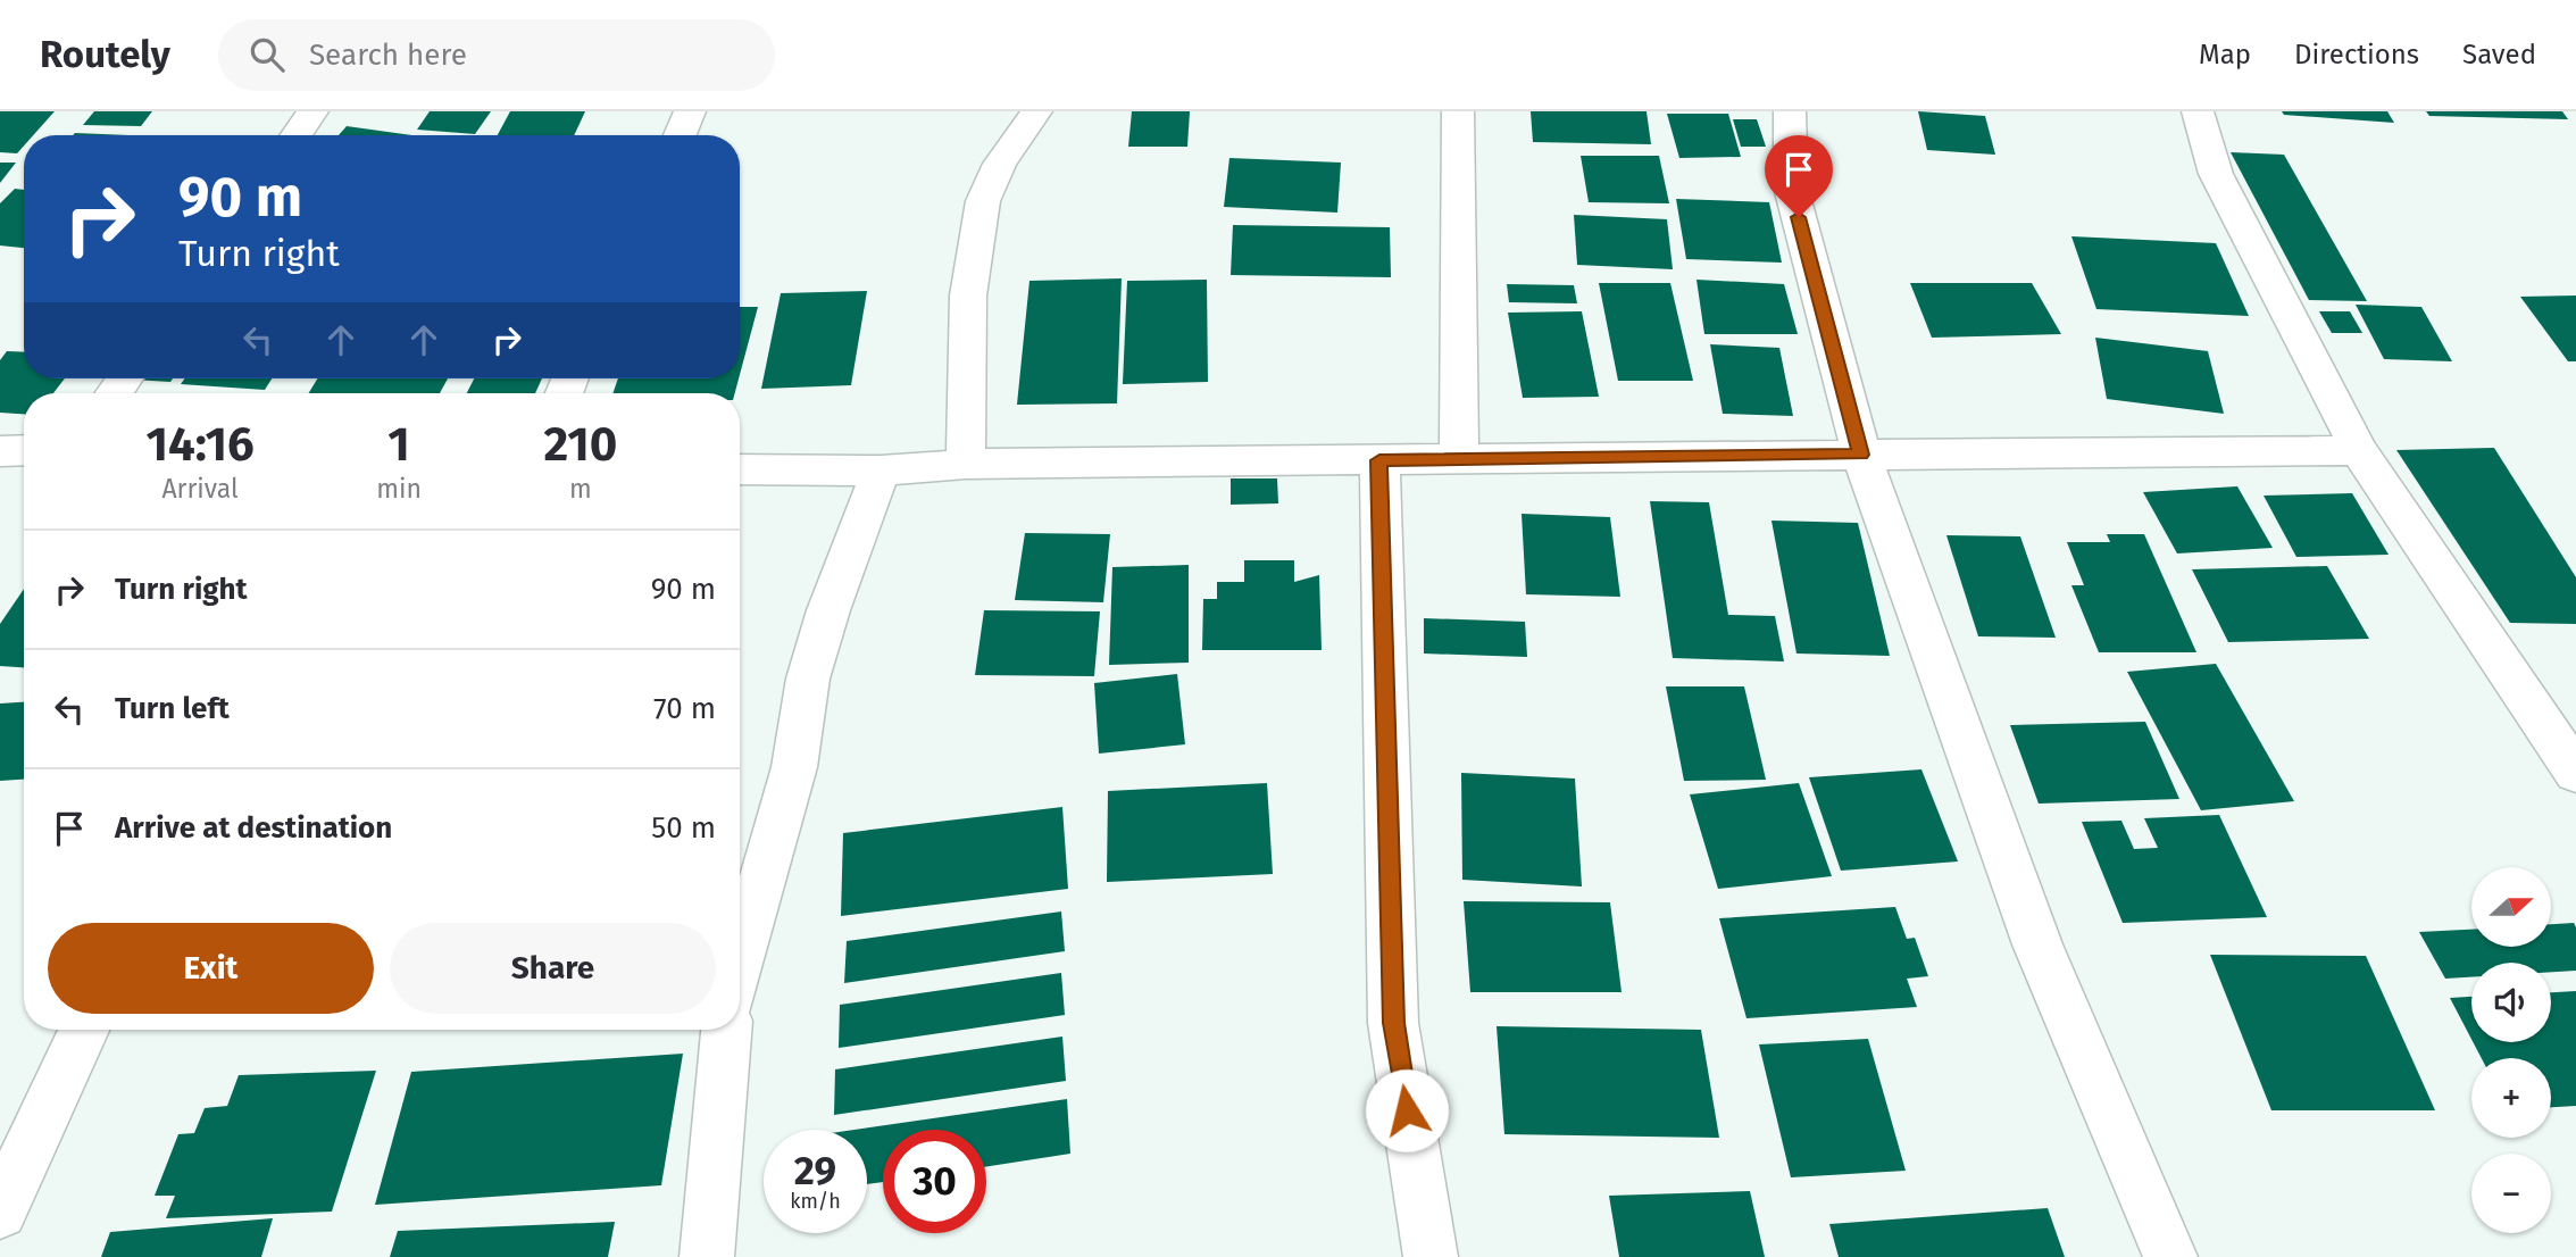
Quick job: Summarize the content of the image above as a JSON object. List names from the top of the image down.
{
  "north": "right",
  "page": {
    "header": "Routely",
    "search": "Search here",
    "nav": ["Map", "Directions", "Saved"],
    "turn": ["90 m", "Turn right"],
    "eta": [
      "14:16",
      "Arrival",
      "1",
      "min",
      "210",
      "m"
    ],
    "list": [
      {
        "name": "Turn right",
        "value": "90 m"
      },
      {
        "name": "Turn left",
        "value": "70 m"
      },
      {
        "name": "Arrive at destination",
        "value": "50 m"
      }
    ],
    "map_buttons": ["+", "−"],
    "buttons": ["Exit", "Share"],
    "speed": "29 km/h",
    "limit": "30"
  }
}
